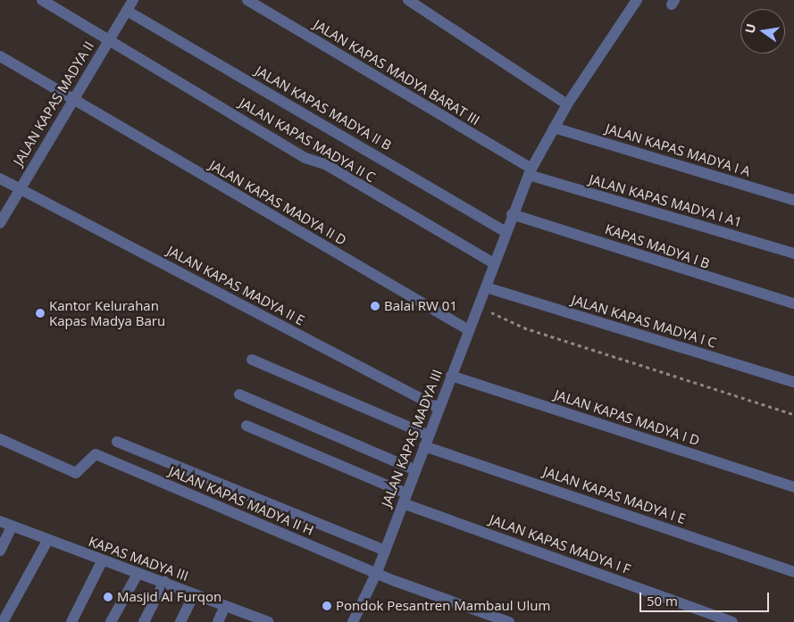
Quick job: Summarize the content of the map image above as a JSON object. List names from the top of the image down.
{
  "streets": {
    "street": [
      "JALAN KAPAS MADYA BARAT III",
      "JALAN KAPAS MADYA II",
      "JALAN KAPAS MADYA II B",
      "JALAN KAPAS MADYA II C",
      "JALAN KAPAS MADYA I A",
      "JALAN KAPAS MADYA I A1",
      "JALAN KAPAS MADYA II D",
      "KAPAS MADYA I B",
      "JALAN KAPAS MADYA II E",
      "JALAN KAPAS MADYA I C",
      "JALAN KAPAS MADYA I D",
      "JALAN KAPAS MADYA III",
      "JALAN KAPAS MADYA I E",
      "JALAN KAPAS MADYA II H",
      "JALAN KAPAS MADYA I F",
      "KAPAS MADYA III"
    ]
  },
  "crossings": [
    ["JALAN KAPAS MADYA BARAT III", "JALAN KAPAS MADYA I A1"],
    ["JALAN KAPAS MADYA BARAT III", "JALAN KAPAS MADYA III"],
    ["JALAN KAPAS MADYA II", "JALAN KAPAS MADYA II B"],
    ["JALAN KAPAS MADYA II", "JALAN KAPAS MADYA II C"],
    ["JALAN KAPAS MADYA II", "JALAN KAPAS MADYA II D"],
    ["JALAN KAPAS MADYA II", "JALAN KAPAS MADYA II E"],
    ["JALAN KAPAS MADYA II B", "JALAN KAPAS MADYA III"],
    ["JALAN KAPAS MADYA II C", "JALAN KAPAS MADYA III"],
    ["JALAN KAPAS MADYA I A", "JALAN KAPAS MADYA III"],
    ["JALAN KAPAS MADYA I A1", "JALAN KAPAS MADYA III"],
    ["JALAN KAPAS MADYA II D", "JALAN KAPAS MADYA III"],
    ["KAPAS MADYA I B", "JALAN KAPAS MADYA III"],
    ["JALAN KAPAS MADYA II E", "JALAN KAPAS MADYA III"],
    ["JALAN KAPAS MADYA I C", "JALAN KAPAS MADYA III"],
    ["JALAN KAPAS MADYA I D", "JALAN KAPAS MADYA III"],
    ["JALAN KAPAS MADYA III", "JALAN KAPAS MADYA I E"],
    ["JALAN KAPAS MADYA III", "JALAN KAPAS MADYA II H"],
    ["JALAN KAPAS MADYA III", "JALAN KAPAS MADYA I F"]
  ],
  "places": [
    "Balai RW 01",
    "Kantor Kelurahan Kapas Madya Baru",
    "Masjid Al Furqon",
    "Pondok Pesantren Mambaul Ulum"
  ],
  "scale_bar": "50 m",
  "north": "left"
}
